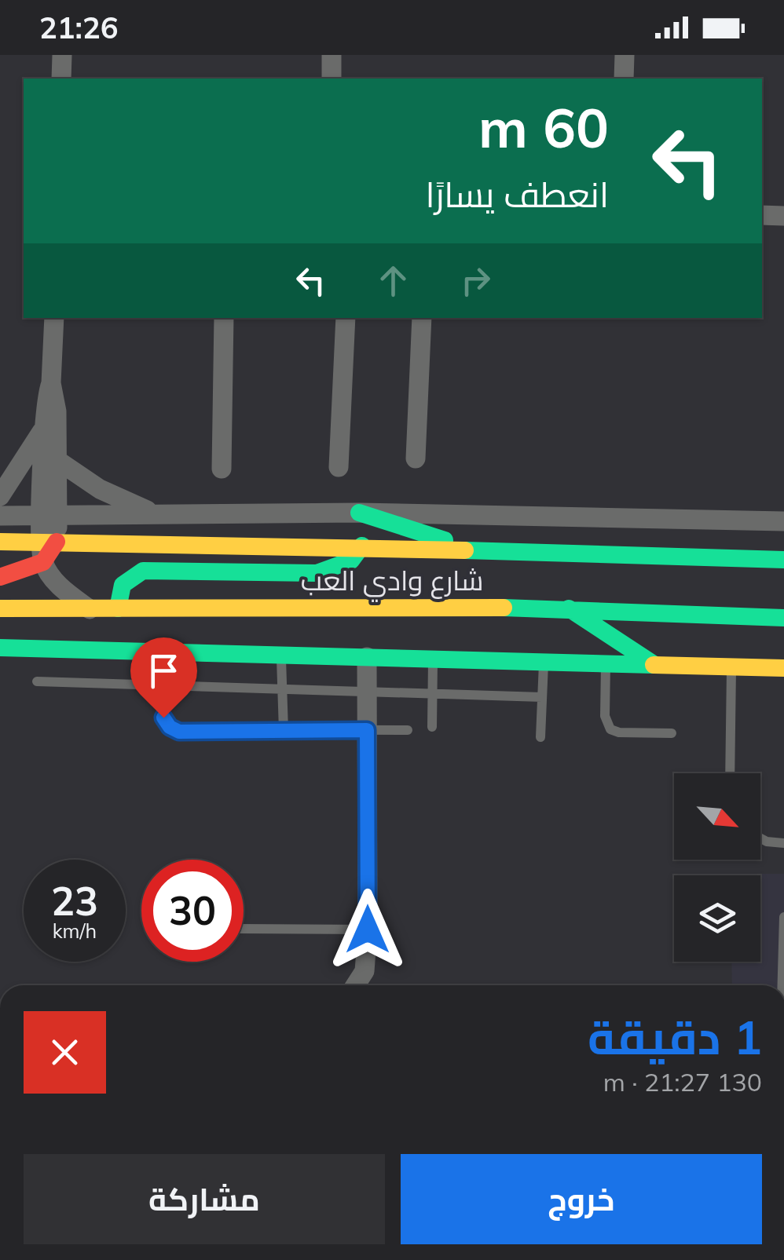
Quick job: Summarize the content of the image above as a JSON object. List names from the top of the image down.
{
  "streets": {
    "street": ["شارع وادي العب"]
  },
  "north": "bottom right",
  "page": {
    "status": "21:26",
    "turn": ["60 m", "انعطف يسارًا"],
    "speed": "23 km/h",
    "limit": "30",
    "heading": ["1 دقيقة", "130 m · 21:27"],
    "buttons": ["خروج", "مشاركة"]
  }
}
